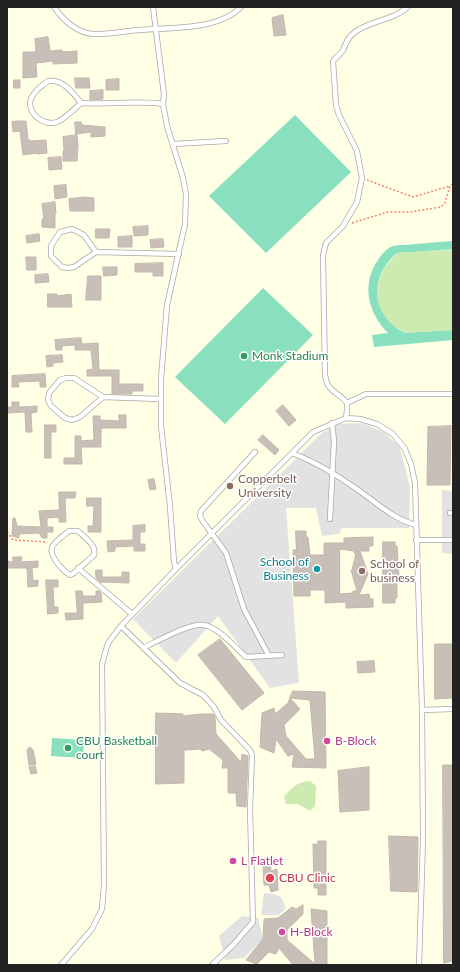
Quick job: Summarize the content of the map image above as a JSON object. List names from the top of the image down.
{
  "places": [
    "Monk Stadium",
    "Copperbelt University",
    "School of Business",
    "School of business",
    "B-Block",
    "CBU Basketball court",
    "L Flatlet",
    "CBU Clinic",
    "H-Block"
  ]
}
